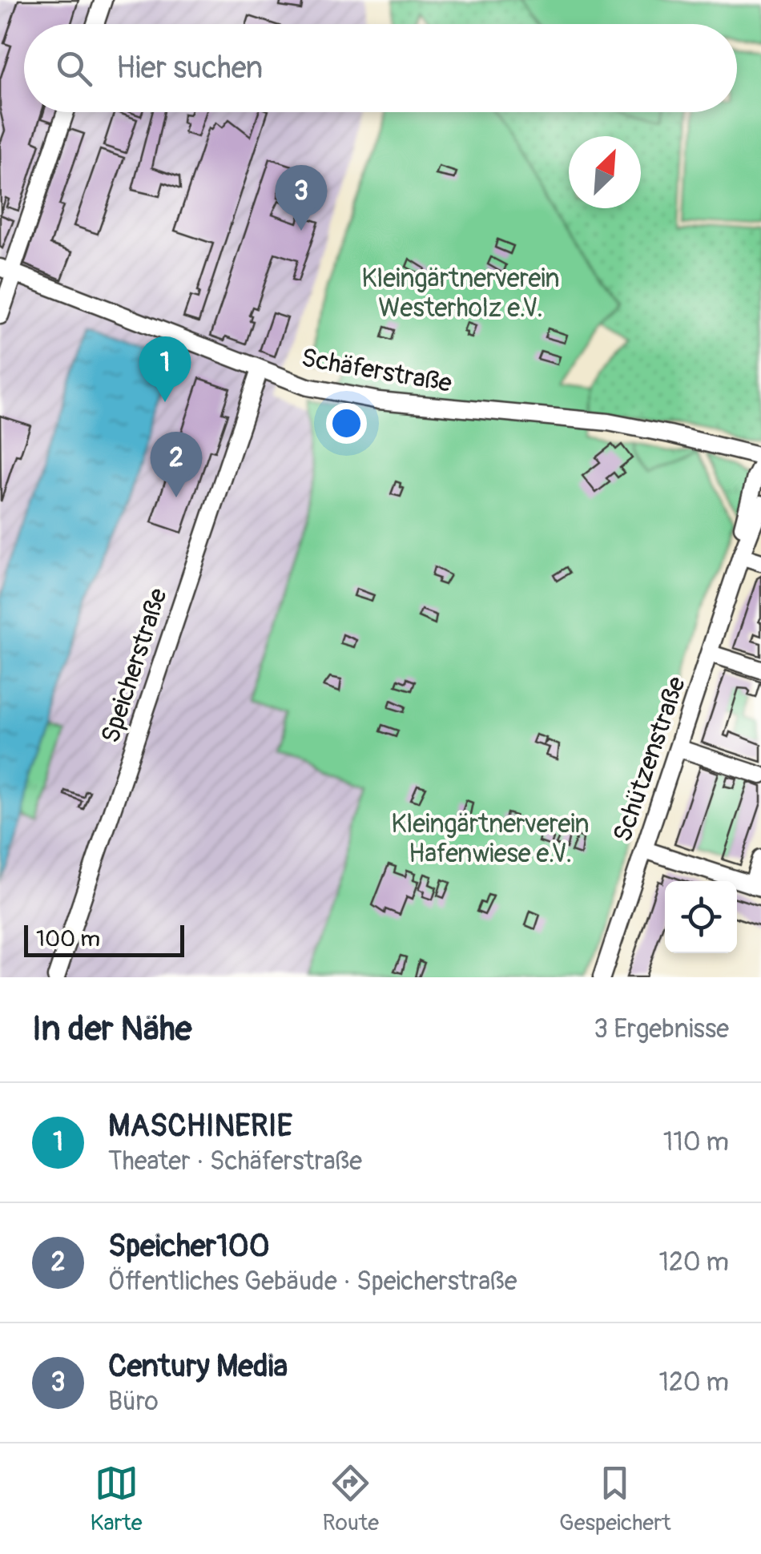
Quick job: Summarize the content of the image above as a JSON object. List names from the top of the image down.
{
  "streets": {
    "street": ["Schäferstraße", "Speicherstraße", "Schützenstraße"]
  },
  "crossings": [
    ["Schäferstraße", "Speicherstraße"]
  ],
  "parks": ["Kleingärtnerverein Westerholz e.V.", "Kleingärtnerverein Hafenwiese e.V."],
  "scale_bar": "100 m",
  "north": "top right",
  "page": {
    "search": "Hier suchen",
    "pins": ["3", "1", "2"],
    "scale": "100 m",
    "heading": ["In der Nähe", "3 Ergebnisse"],
    "list": [
      {
        "mark": "1",
        "name": "MASCHINERIE",
        "note": "Theater · Schäferstraße",
        "value": "110 m"
      },
      {
        "mark": "2",
        "name": "Speicher100",
        "note": "Öffentliches Gebäude · Speicherstraße",
        "value": "120 m"
      },
      {
        "mark": "3",
        "name": "Century Media",
        "note": "Büro",
        "value": "120 m"
      }
    ],
    "nav": ["Karte", "Route", "Gespeichert"]
  }
}
